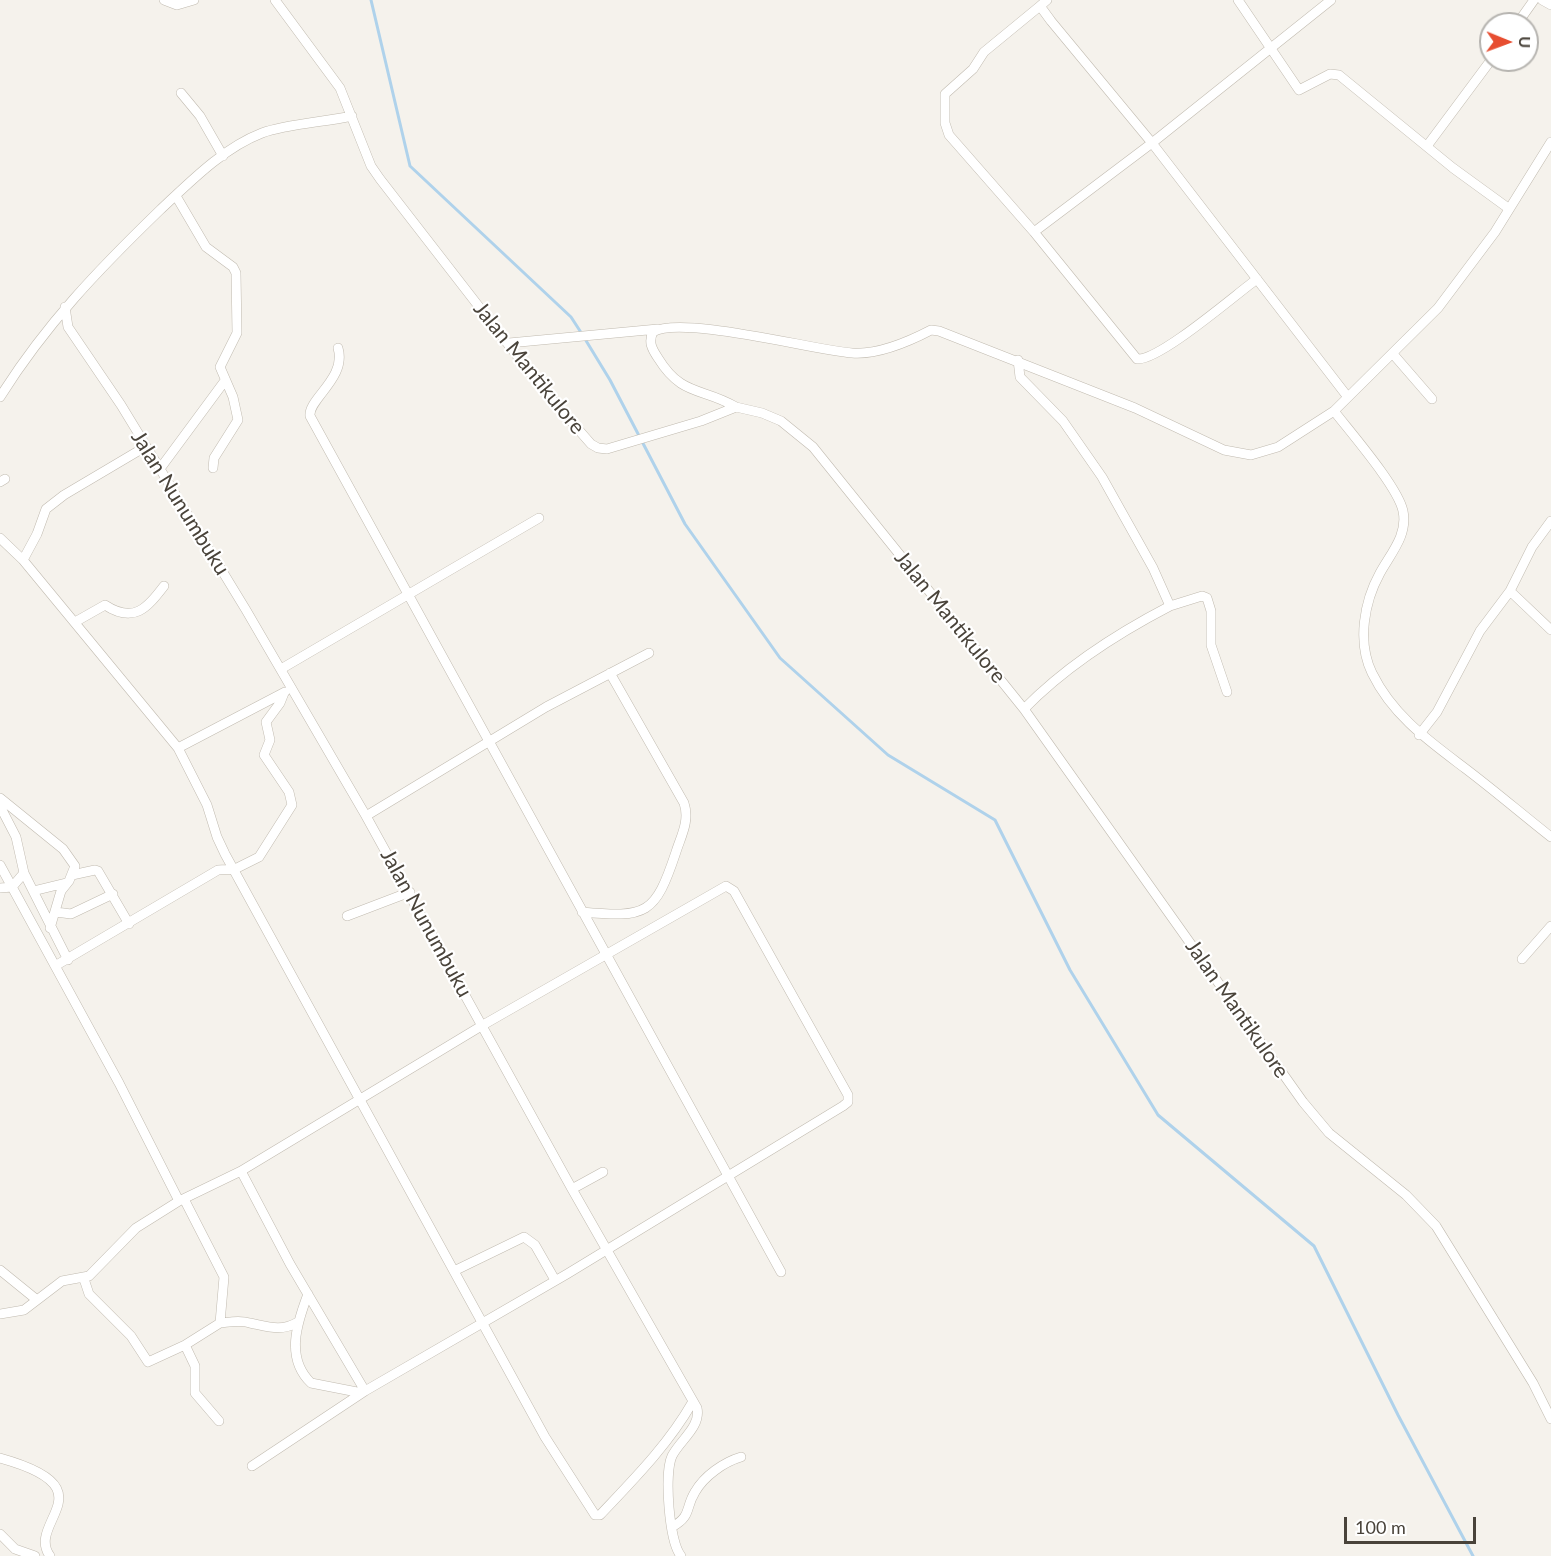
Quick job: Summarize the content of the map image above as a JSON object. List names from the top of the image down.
{
  "streets": {
    "street": ["Jalan Mantikulore", "Jalan Nunumbuku"]
  },
  "scale_bar": "100 m",
  "north": "right"
}
